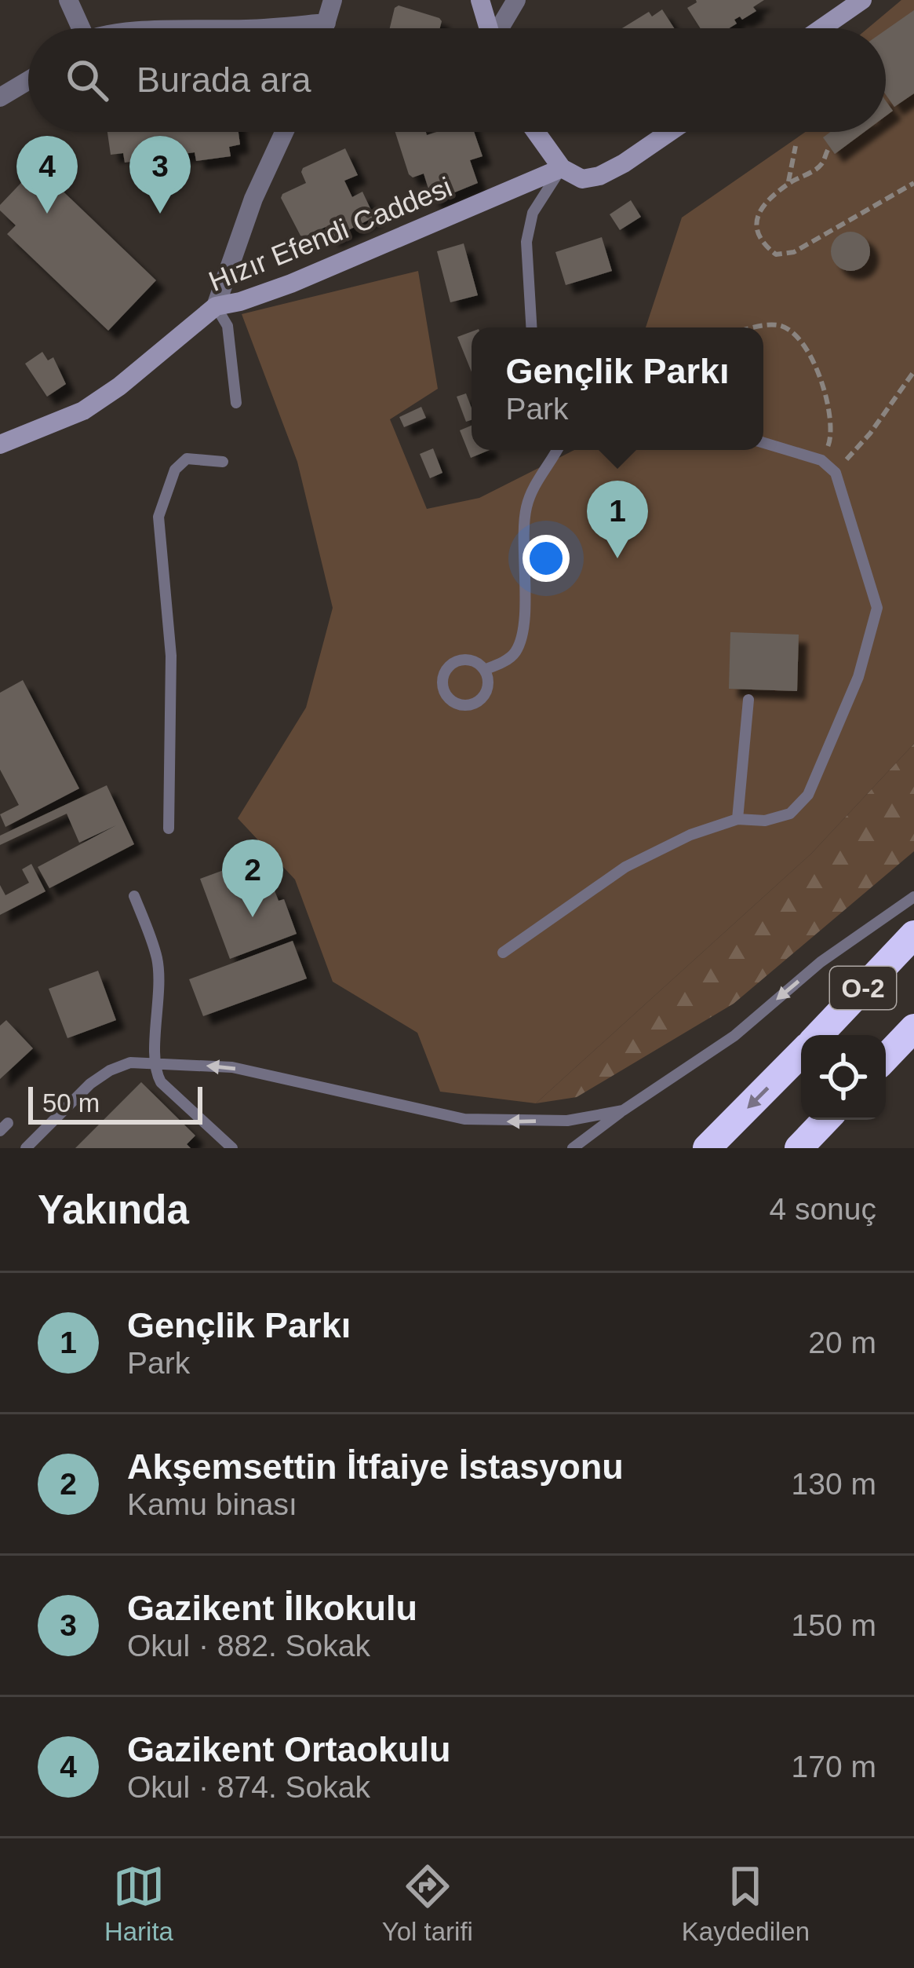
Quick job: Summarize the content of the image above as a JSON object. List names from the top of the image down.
{
  "streets": {
    "highway": ["O-2"],
    "street": ["Hızır Efendi Caddesi"]
  },
  "scale_bar": "50 m",
  "page": {
    "search": "Burada ara",
    "pins": [
      "3",
      "4",
      "1",
      "2"
    ],
    "popup": ["Gençlik Parkı", "Park"],
    "scale": "50 m",
    "heading": ["Yakında", "4 sonuç"],
    "list": [
      {
        "mark": "1",
        "name": "Gençlik Parkı",
        "note": "Park",
        "value": "20 m"
      },
      {
        "mark": "2",
        "name": "Akşemsettin İtfaiye İstasyonu",
        "note": "Kamu binası",
        "value": "130 m"
      },
      {
        "mark": "3",
        "name": "Gazikent İlkokulu",
        "note": "Okul · 882. Sokak",
        "value": "150 m"
      },
      {
        "mark": "4",
        "name": "Gazikent Ortaokulu",
        "note": "Okul · 874. Sokak",
        "value": "170 m"
      }
    ],
    "nav": ["Harita", "Yol tarifi", "Kaydedilen"]
  }
}
